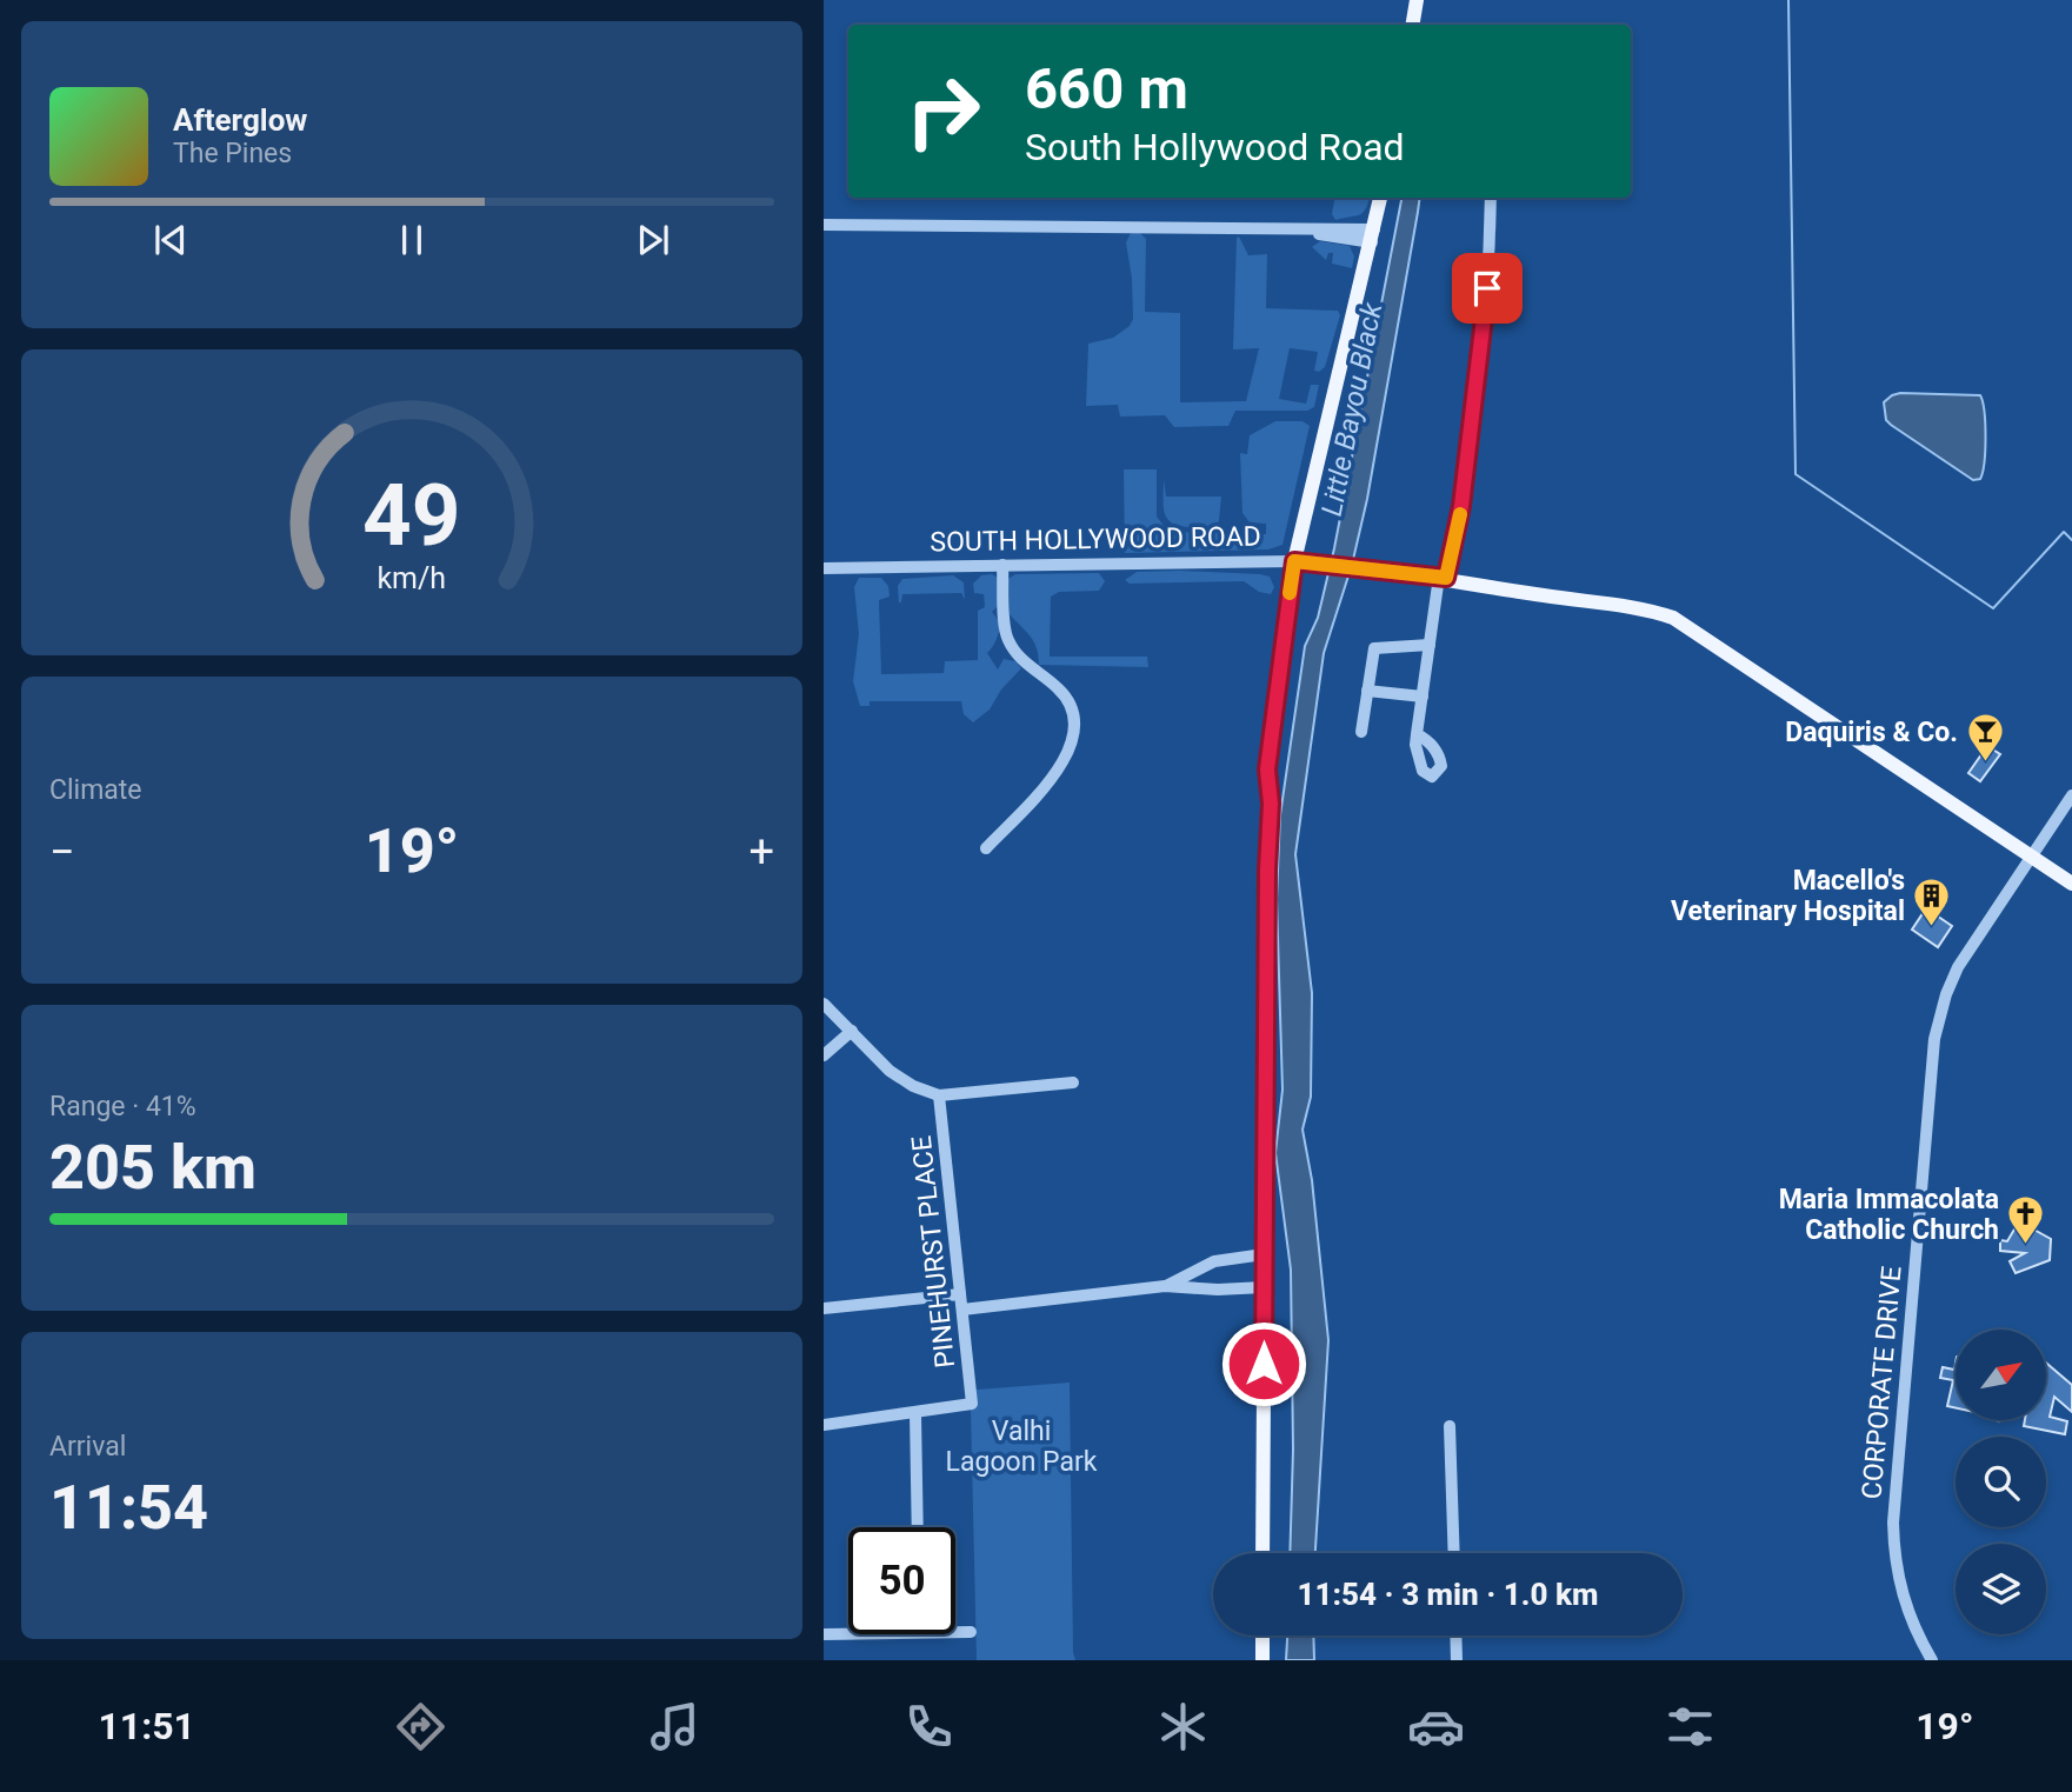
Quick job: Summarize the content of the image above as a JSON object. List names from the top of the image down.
{
  "streets": {
    "main road": ["SOUTH HOLLYWOOD ROAD"],
    "street": ["PINEHURST PLACE", "CORPORATE DRIVE"]
  },
  "crossings": [
    ["SOUTH HOLLYWOOD ROAD", "CORPORATE DRIVE"]
  ],
  "water": ["Little Bayou Black"],
  "parks": ["Valhi Lagoon Park"],
  "places": {
    "bar": ["Daquiris & Co."],
    "building": ["Macello's Veterinary Hospital"],
    "church": ["Maria Immacolata Catholic Church"]
  },
  "north": "top right",
  "page": {
    "turn": ["660 m", "South Hollywood Road"],
    "song": ["Afterglow", "The Pines"],
    "tile": [
      "Climate",
      ["Range · 41%", "205 km"],
      ["Arrival", "11:54"]
    ],
    "heat": ["−", "19°", "+"],
    "limit": "50",
    "trip": "11:54 · 3 min · 1.0 km",
    "tabs": ["11:51", "19°"],
    "gauge": ["49", "km/h"]
  }
}
